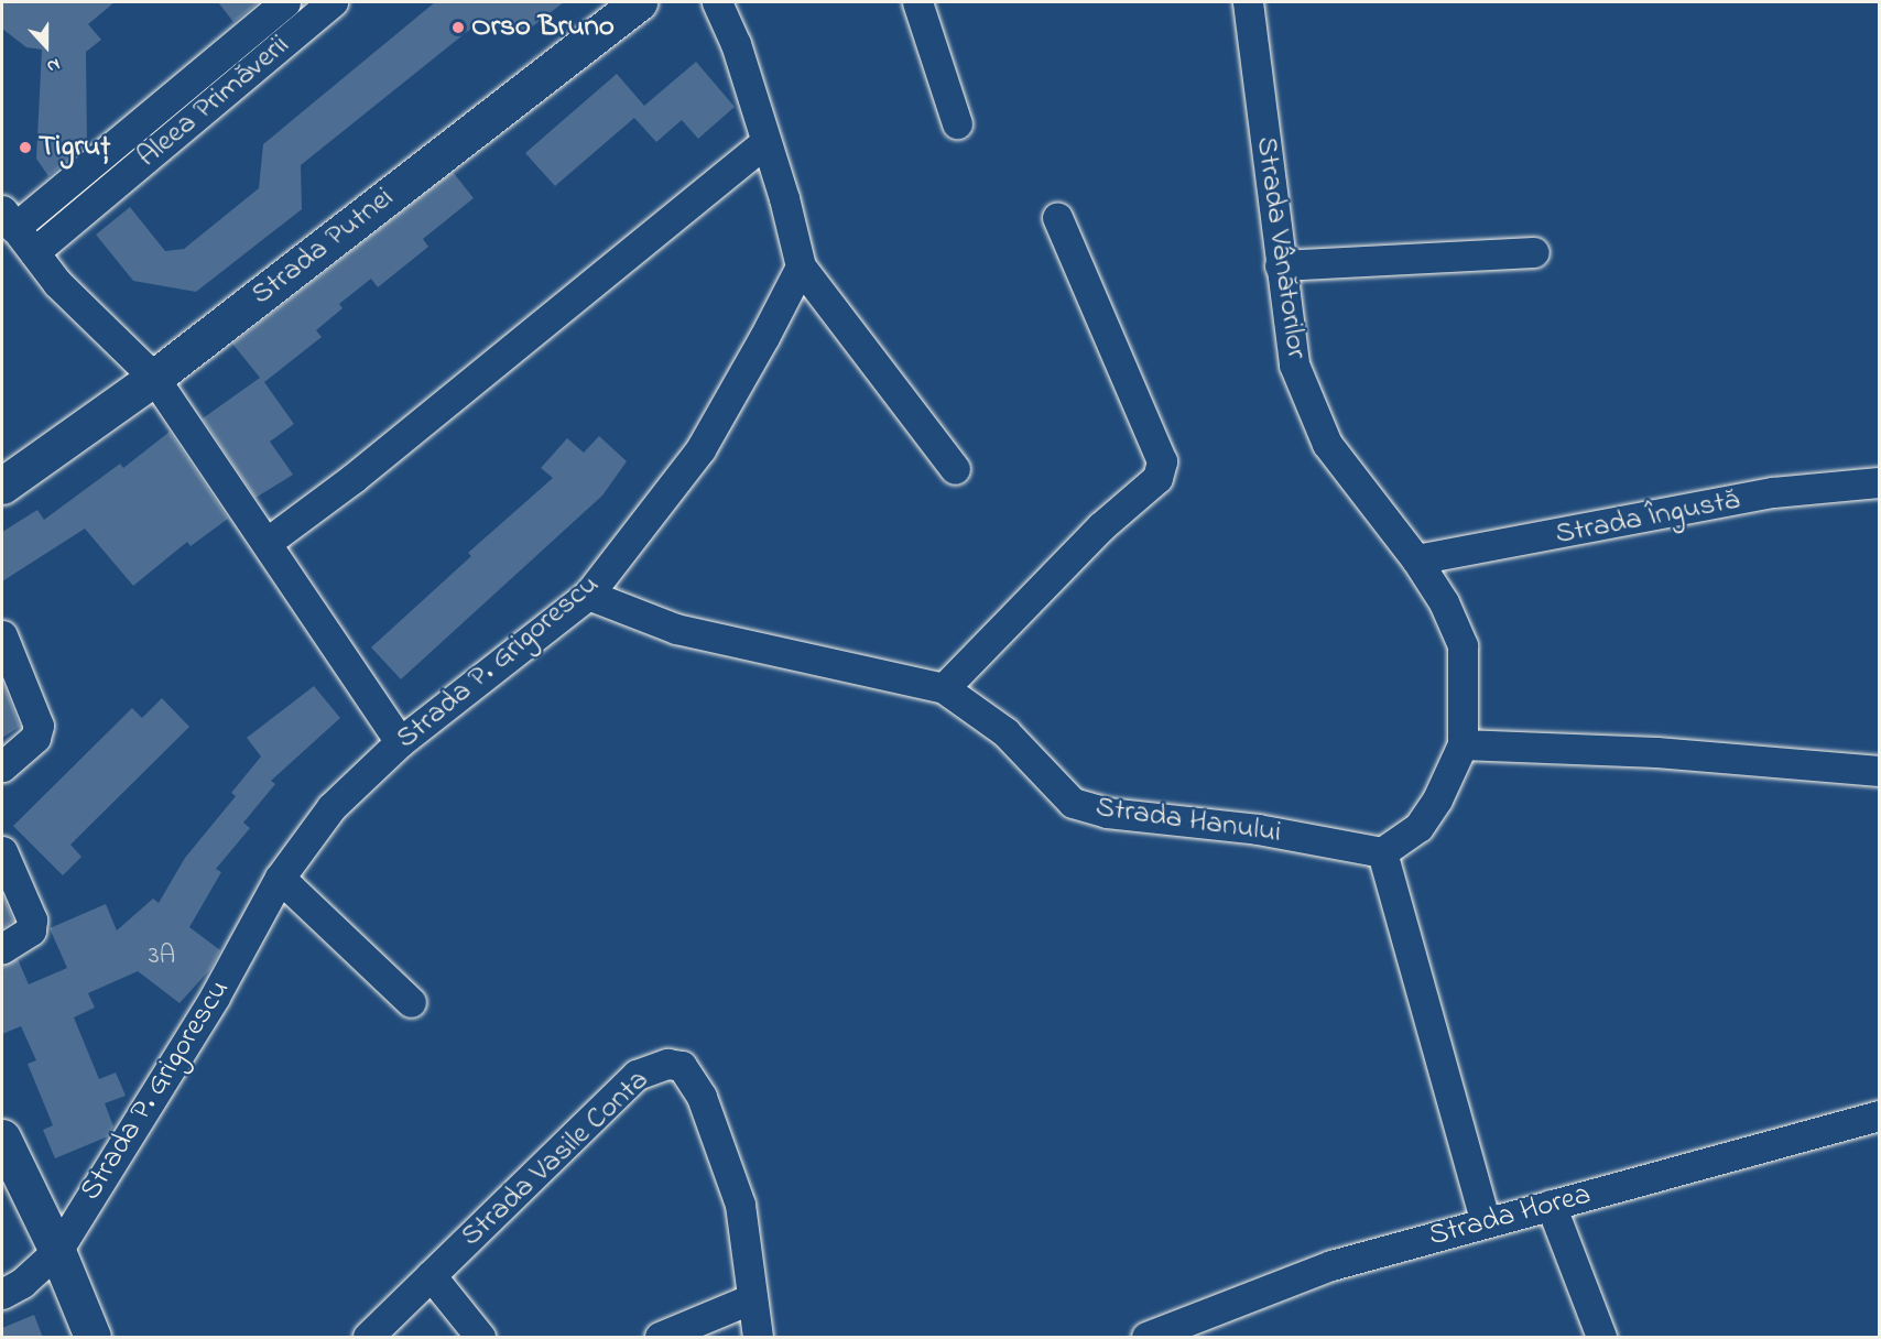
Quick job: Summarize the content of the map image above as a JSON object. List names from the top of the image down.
{
  "streets": {
    "main road": ["Strada Putnei"],
    "street": [
      "Aleea Primăverii",
      "Strada Vânătorilor",
      "Strada Îngustă",
      "Strada P. Grigorescu",
      "Strada Hanului",
      "Strada Vasile Conta",
      "Strada Horea"
    ]
  },
  "crossings": [
    ["Strada Vânătorilor", "Strada Îngustă"],
    ["Strada Vânătorilor", "Strada Hanului"],
    ["Strada P. Grigorescu", "Strada Hanului"]
  ],
  "places": ["Orso Bruno", "Tigruț"],
  "house_numbers": ["3A"],
  "north": "bottom"
}
